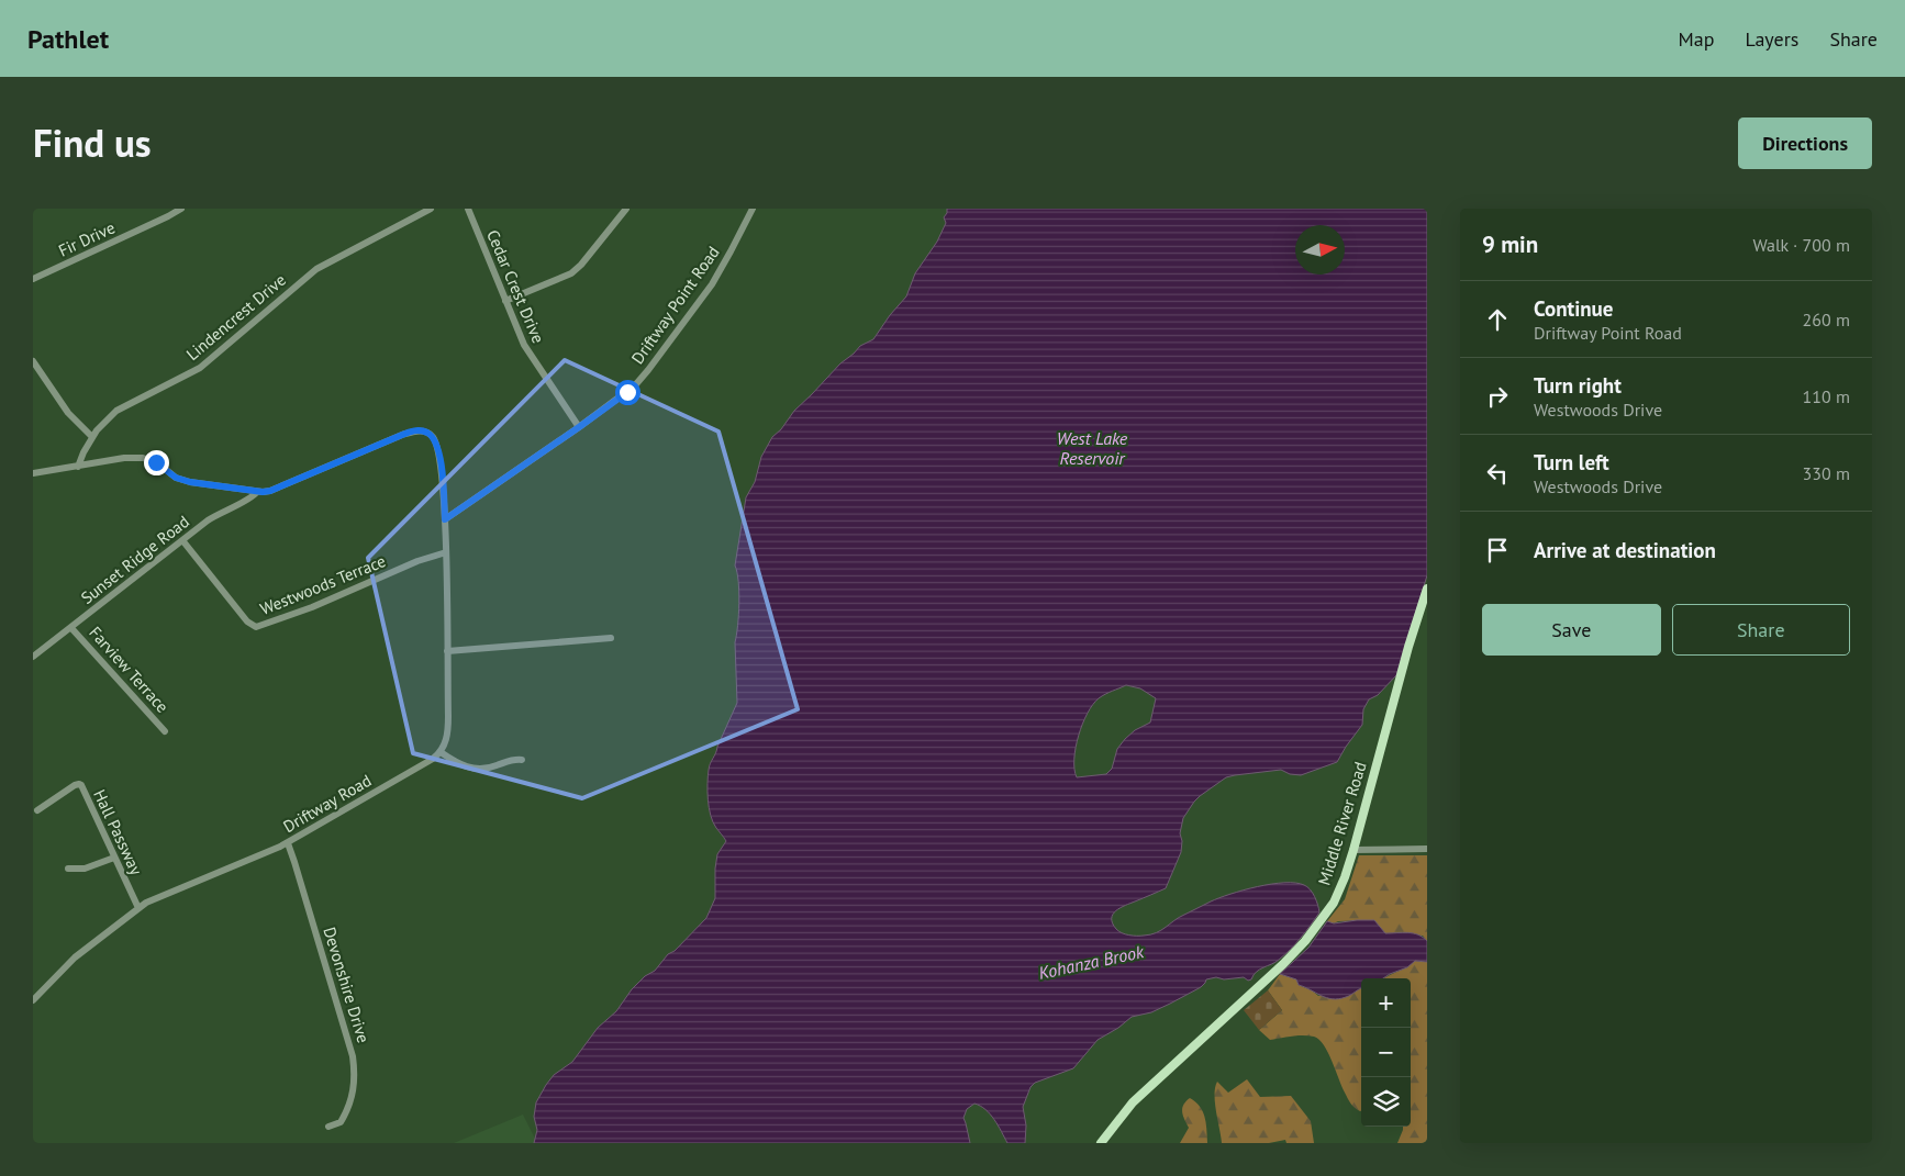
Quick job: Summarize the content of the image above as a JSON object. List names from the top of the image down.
{
  "streets": {
    "main road": ["Middle River Road"],
    "street": [
      "Fir Drive",
      "Cedar Crest Drive",
      "Driftway Point Road",
      "Lindencrest Drive",
      "Sunset Ridge Road",
      "Westwoods Terrace",
      "Farview Terrace",
      "Driftway Road",
      "Hall Passway",
      "Devonshire Drive"
    ]
  },
  "crossings": [
    ["Cedar Crest Drive", "Driftway Point Road"],
    ["Sunset Ridge Road", "Westwoods Terrace"],
    ["Sunset Ridge Road", "Farview Terrace"],
    ["Driftway Road", "Hall Passway"],
    ["Driftway Road", "Devonshire Drive"]
  ],
  "water": ["West Lake Reservoir", "Kohanza Brook"],
  "north": "right",
  "page": {
    "header": "Pathlet",
    "nav": ["Map", "Layers", "Share"],
    "title": "Find us",
    "buttons": [
      "Directions",
      ["Save", "Share"]
    ],
    "heading": ["9 min", "Walk · 700 m"],
    "list": [
      ["Continue", "Driftway Point Road", "260 m"],
      ["Turn right", "Westwoods Drive", "110 m"],
      ["Turn left", "Westwoods Drive", "330 m"],
      "Arrive at destination"
    ],
    "map_buttons": ["+", "−"]
  }
}
